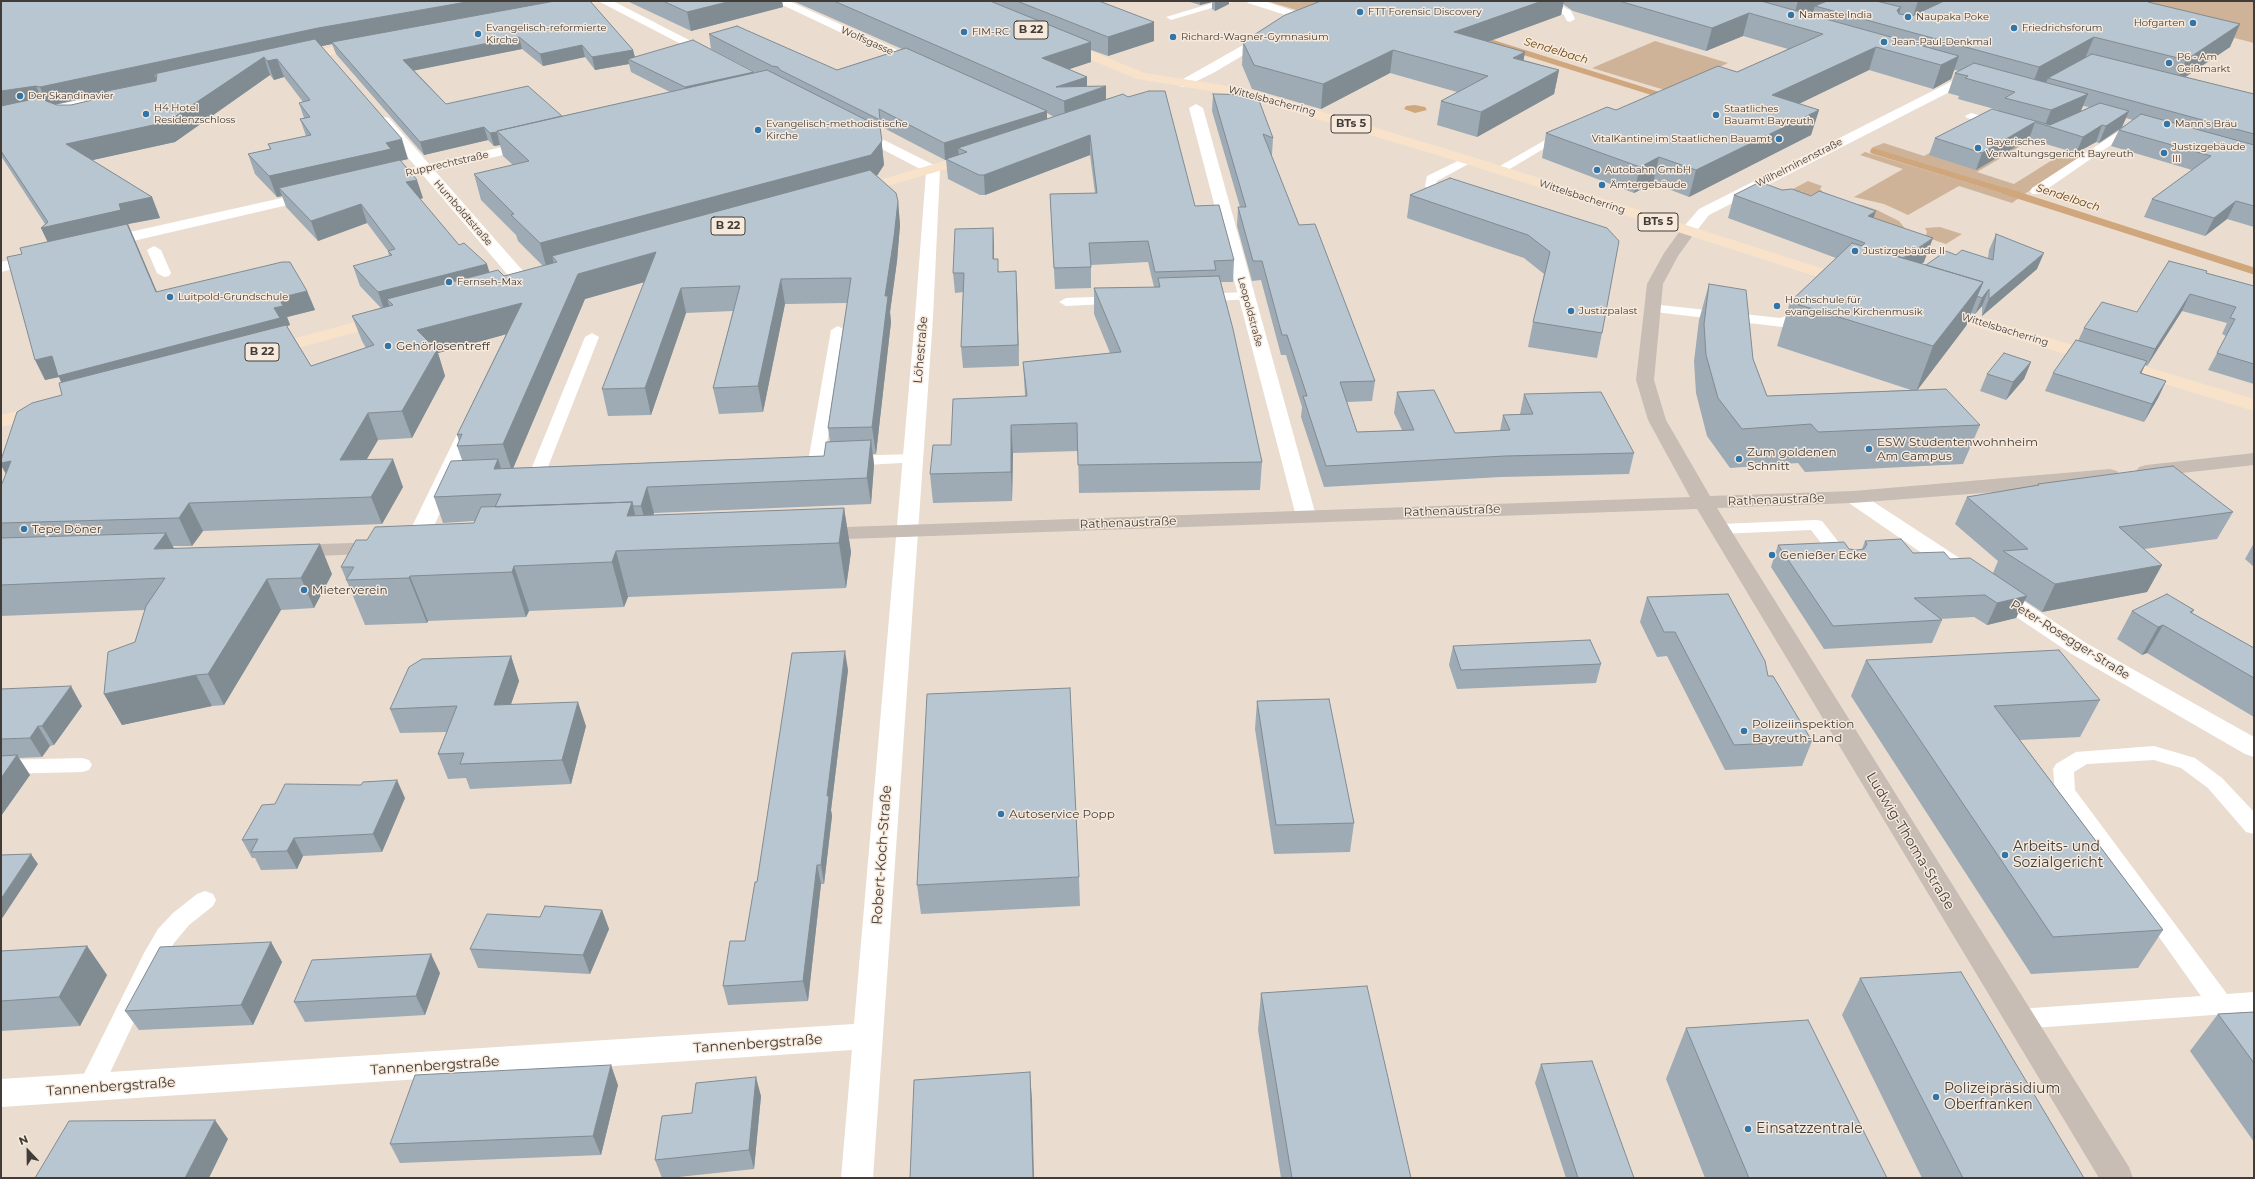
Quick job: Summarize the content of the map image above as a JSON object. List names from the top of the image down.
{
  "streets": {
    "main road": [
      "B 22",
      "Wittelsbacherring",
      "BTs 5",
      "Wilhelminenstraße",
      "Rathenaustraße",
      "Ludwig-Thoma-Straße"
    ],
    "street": [
      "Wolfsgasse",
      "Rupprechtstraße",
      "Humboldtstraße",
      "Leopoldstraße",
      "Löhestraße",
      "Peter-Rosegger-Straße",
      "Robert-Koch-Straße",
      "Tannenbergstraße"
    ]
  },
  "crossings": [
    ["Wittelsbacherring", "Wilhelminenstraße"],
    ["Wilhelminenstraße", "Rathenaustraße"],
    ["Wilhelminenstraße", "Ludwig-Thoma-Straße"],
    ["Rupprechtstraße", "Humboldtstraße"],
    ["Leopoldstraße", "Rathenaustraße"],
    ["Löhestraße", "Rathenaustraße"],
    ["Löhestraße", "Robert-Koch-Straße"],
    ["Rathenaustraße", "Peter-Rosegger-Straße"],
    ["Rathenaustraße", "Ludwig-Thoma-Straße"],
    ["Rathenaustraße", "Robert-Koch-Straße"],
    ["Robert-Koch-Straße", "Tannenbergstraße"]
  ],
  "water": ["Sendelbach"],
  "places": [
    "FTT Forensic Discovery",
    "Namaste India",
    "Naupaka Poke",
    "Hofgarten",
    "Friedrichsforum",
    "FIM-RC",
    "Evangelisch-reformierte Kirche",
    "Richard-Wagner-Gymnasium",
    "Jean-Paul-Denkmal",
    "P6 - Am Geißmarkt",
    "Der Skandinavier",
    "H4 Hotel Residenzschloss",
    "Staatliches Bauamt Bayreuth",
    "Mann's Bräu",
    "Evangelisch-methodistische Kirche",
    "VitalKantine im Staatlichen Bauamt",
    "Bayerisches Verwaltungsgericht Bayreuth",
    "Justizgebäude III",
    "Autobahn GmbH",
    "Ämtergebäude",
    "Justizgebäude II",
    "Fernseh-Max",
    "Luitpold-Grundschule",
    "Hochschule für evangelische Kirchenmusik",
    "Justizpalast",
    "Gehörlosentreff",
    "ESW Studentenwohnheim Am Campus",
    "Zum goldenen Schnitt",
    "Tepe Döner",
    "Genießer Ecke",
    "Mieterverein",
    "Polizeiinspektion Bayreuth-Land",
    "Autoservice Popp",
    "Arbeits- und Sozialgericht",
    "Polizeipräsidium Oberfranken",
    "Einsatzzentrale"
  ],
  "north": "top"
}
